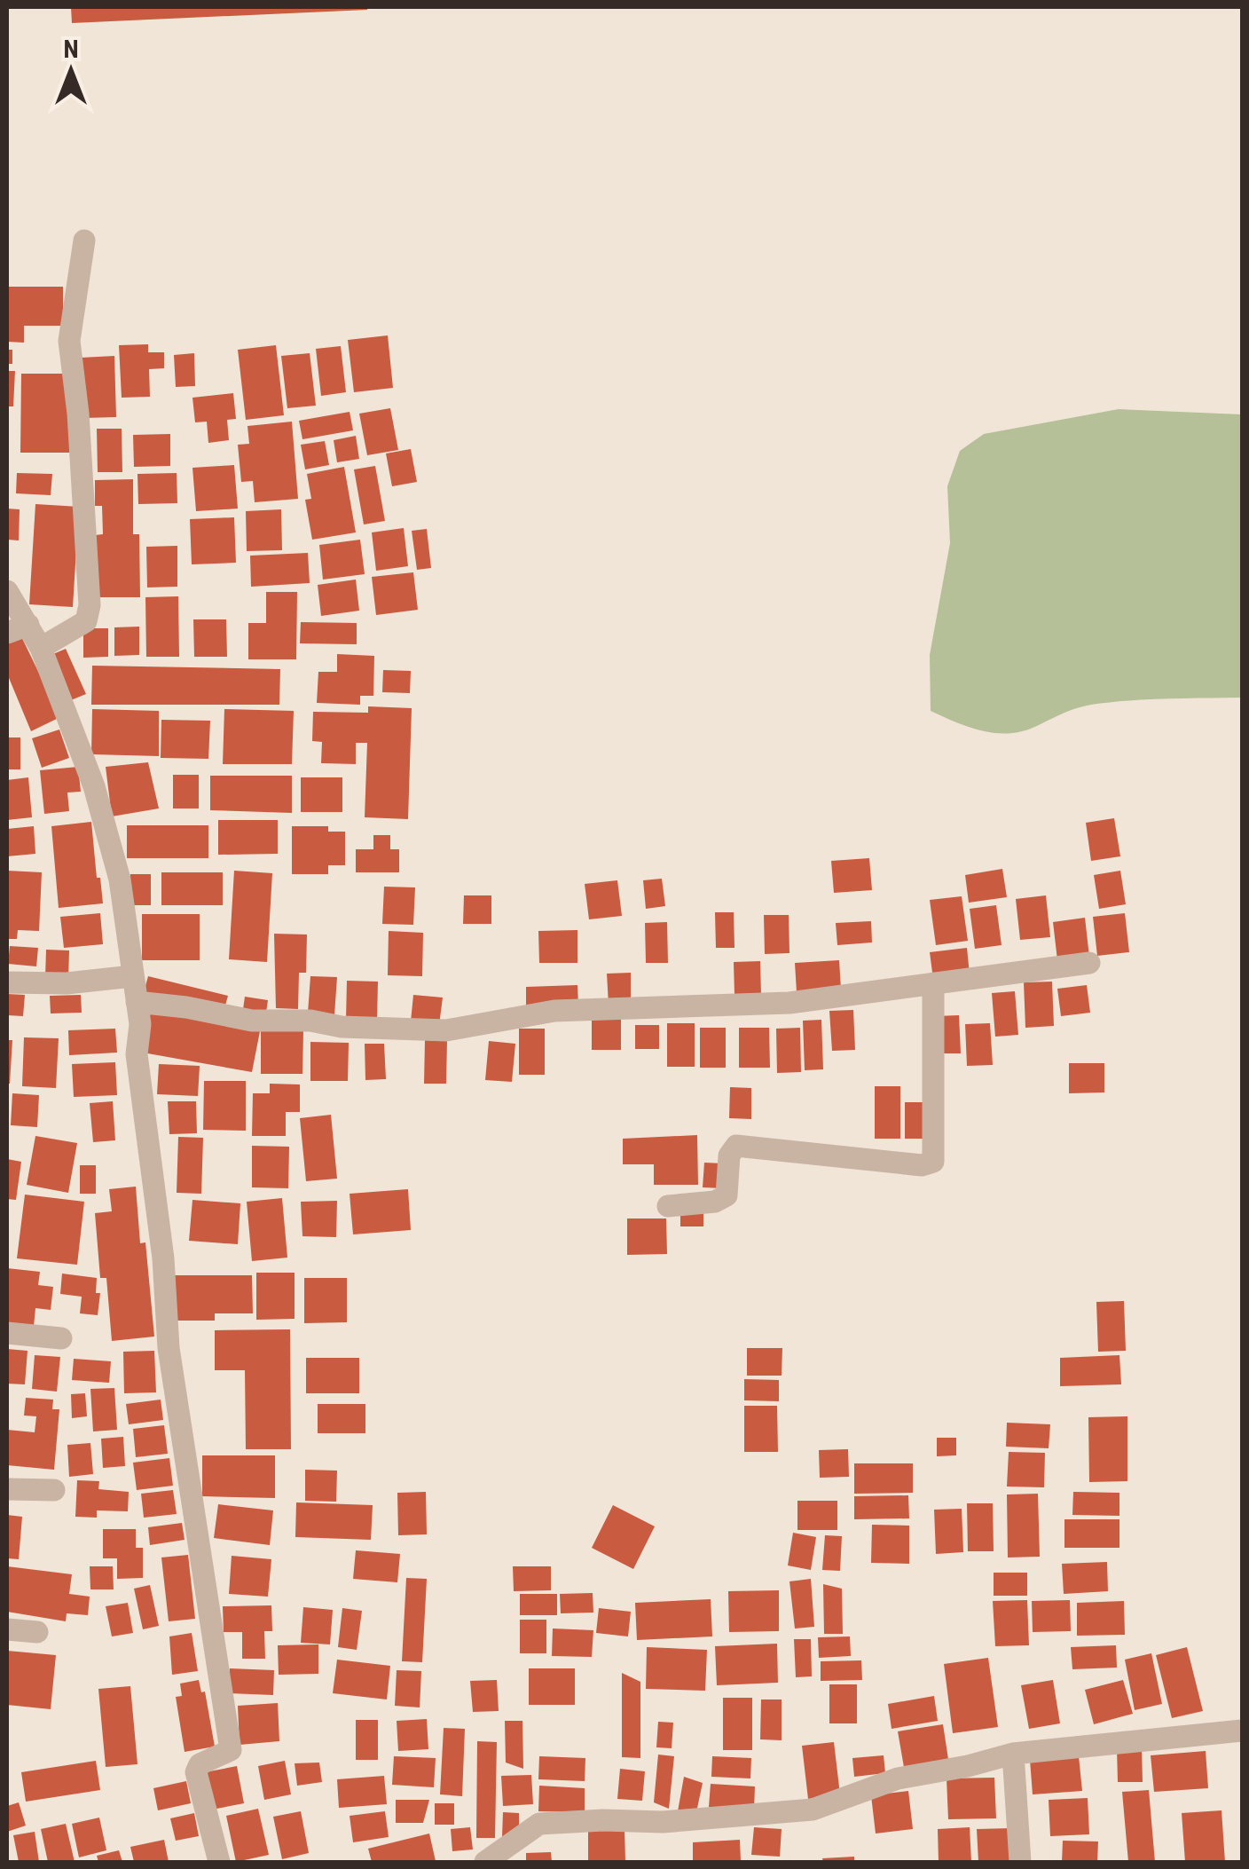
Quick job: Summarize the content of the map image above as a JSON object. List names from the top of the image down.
{
  "north": "top"
}
